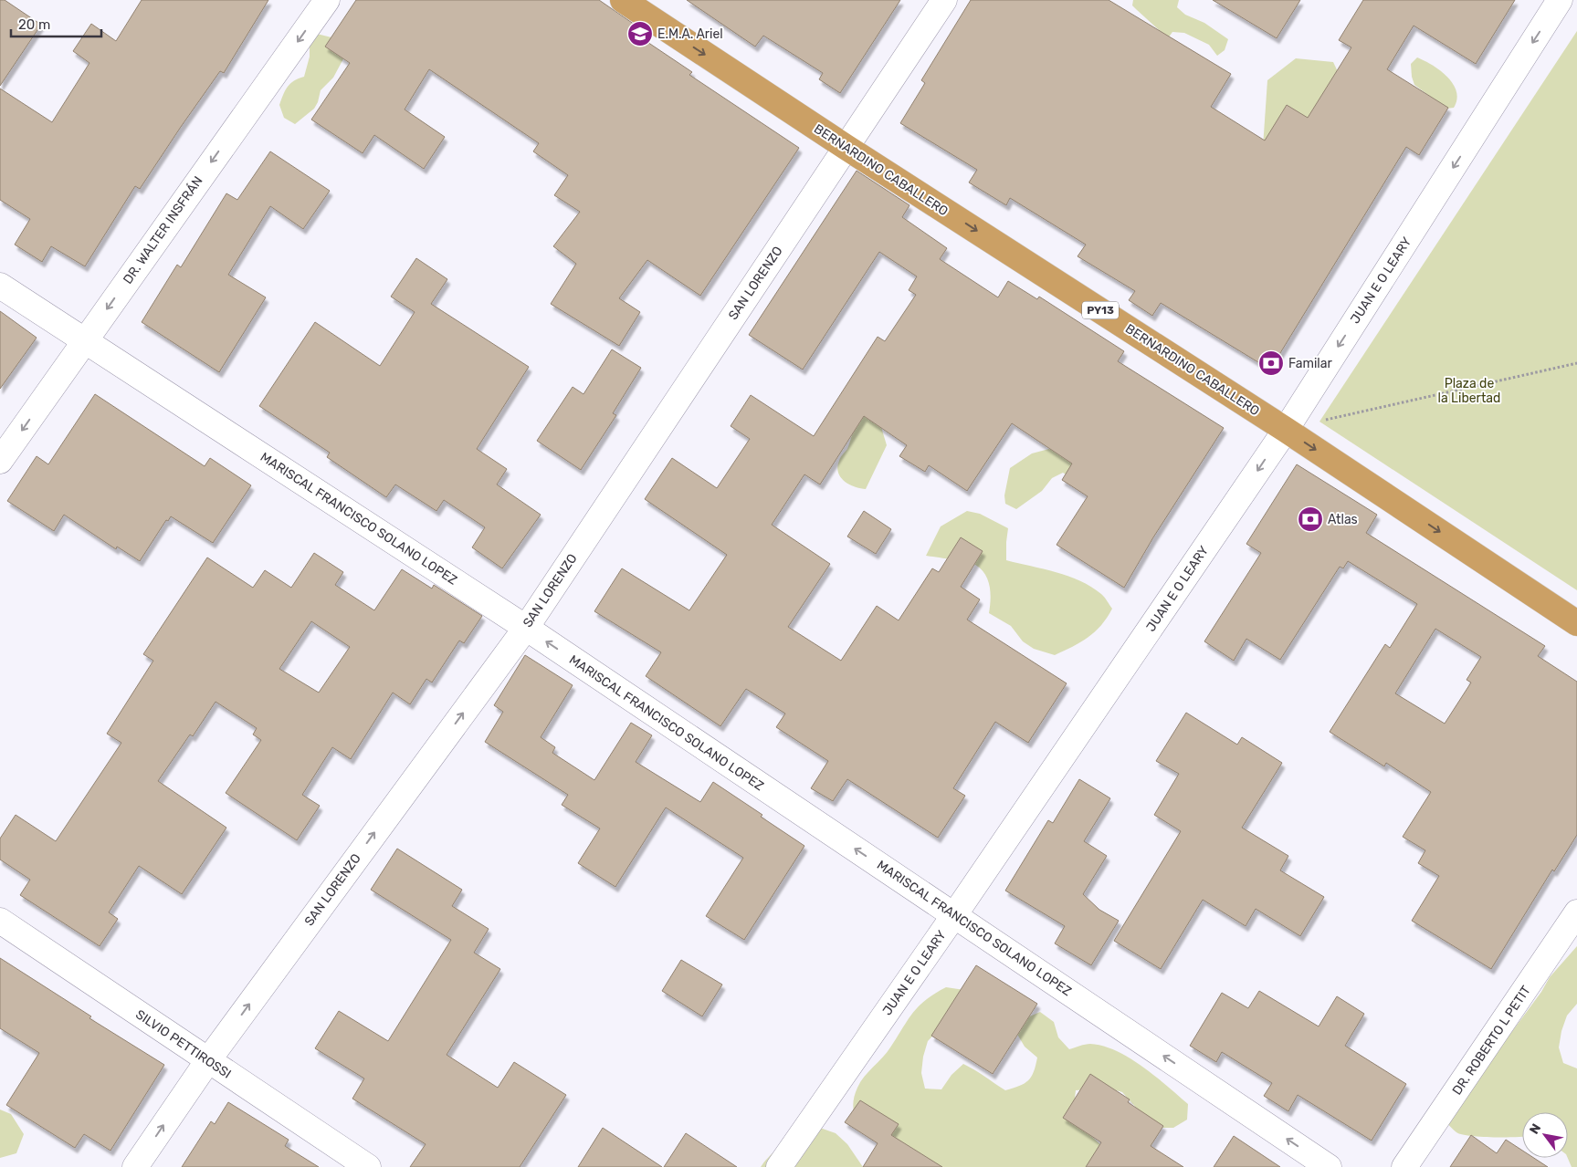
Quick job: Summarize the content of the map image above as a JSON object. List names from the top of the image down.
{
  "streets": {
    "highway": ["BERNARDINO CABALLERO", "PY13"],
    "street": [
      "DR. WALTER INSFRÁN",
      "JUAN E O LEARY",
      "SAN LORENZO",
      "MARISCAL FRANCISCO SOLANO LOPEZ",
      "DR. ROBERTO L PETIT",
      "SILVIO PETTIROSSI"
    ]
  },
  "crossings": [
    ["BERNARDINO CABALLERO", "JUAN E O LEARY"],
    ["BERNARDINO CABALLERO", "SAN LORENZO"],
    ["DR. WALTER INSFRÁN", "MARISCAL FRANCISCO SOLANO LOPEZ"],
    ["JUAN E O LEARY", "MARISCAL FRANCISCO SOLANO LOPEZ"],
    ["SAN LORENZO", "MARISCAL FRANCISCO SOLANO LOPEZ"],
    ["SAN LORENZO", "SILVIO PETTIROSSI"]
  ],
  "one_way": [
    "BERNARDINO CABALLERO",
    "DR. WALTER INSFRÁN",
    "JUAN E O LEARY",
    "SAN LORENZO",
    "MARISCAL FRANCISCO SOLANO LOPEZ"
  ],
  "parks": ["Plaza de la Libertad"],
  "places": {
    "school or university": ["E.M.A. Ariel"],
    "bank": ["Familar", "Atlas"]
  },
  "scale_bar": "20 m",
  "north": "top left"
}
